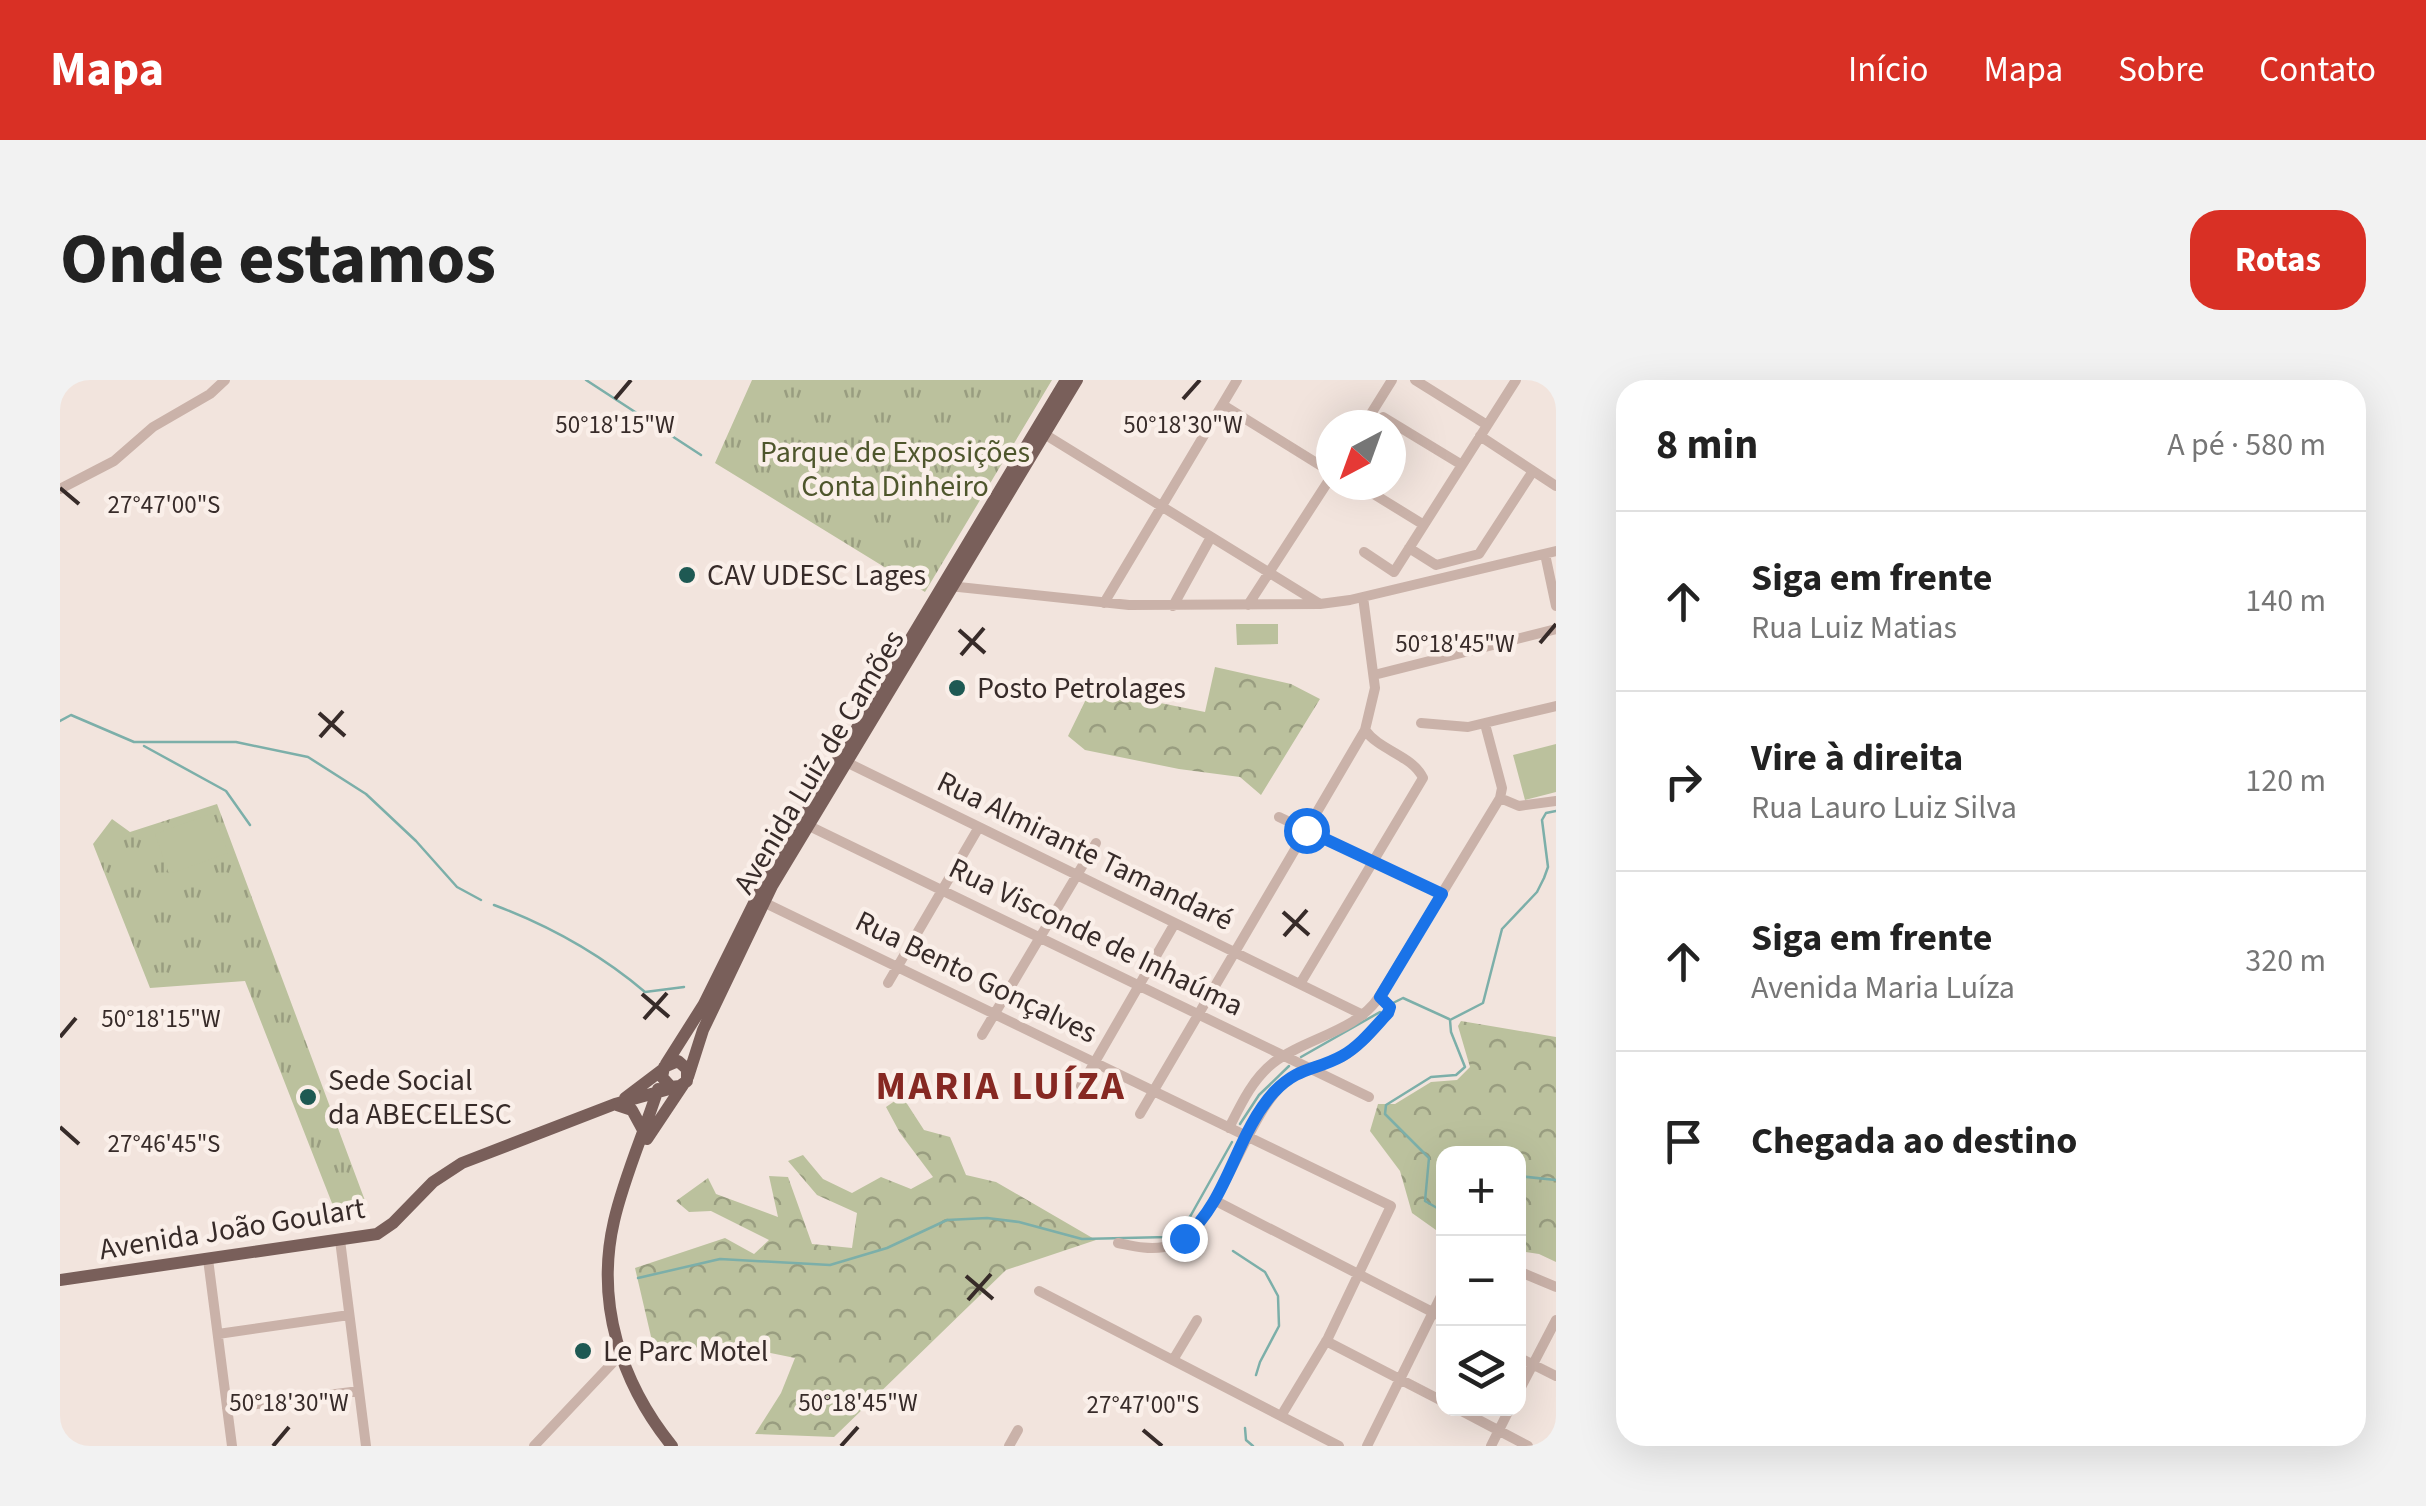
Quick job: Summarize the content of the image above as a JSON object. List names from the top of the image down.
{
  "streets": {
    "main road": ["Avenida Luiz de Camões", "Avenida João Goulart"],
    "street": ["Rua Almirante Tamandaré", "Rua Visconde de Inhaúma", "Rua Bento Gonçalves"]
  },
  "crossings": [
    ["Avenida Luiz de Camões", "Rua Almirante Tamandaré"],
    ["Avenida Luiz de Camões", "Rua Visconde de Inhaúma"],
    ["Avenida Luiz de Camões", "Rua Bento Gonçalves"],
    ["Avenida Luiz de Camões", "Avenida João Goulart"]
  ],
  "districts": ["MARIA LUÍZA"],
  "parks": ["Parque de Exposições Conta Dinheiro"],
  "places": [
    "CAV UDESC Lages",
    "Posto Petrolages",
    "Sede Social da ABECELESC",
    "Le Parc Motel"
  ],
  "north": "bottom left",
  "page": {
    "header": "Mapa",
    "nav": [
      "Início",
      "Mapa",
      "Sobre",
      "Contato"
    ],
    "title": "Onde estamos",
    "buttons": "Rotas",
    "heading": ["8 min", "A pé · 580 m"],
    "list": [
      ["Siga em frente", "Rua Luiz Matias", "140 m"],
      ["Vire à direita", "Rua Lauro Luiz Silva", "120 m"],
      ["Siga em frente", "Avenida Maria Luíza", "320 m"],
      "Chegada ao destino"
    ],
    "map_buttons": ["+", "−"]
  },
  "coordinates": [
    "50°18'15\"W",
    "50°18'30\"W",
    "27°47'00\"S",
    "50°18'45\"W",
    "27°46'45\"S"
  ]
}
